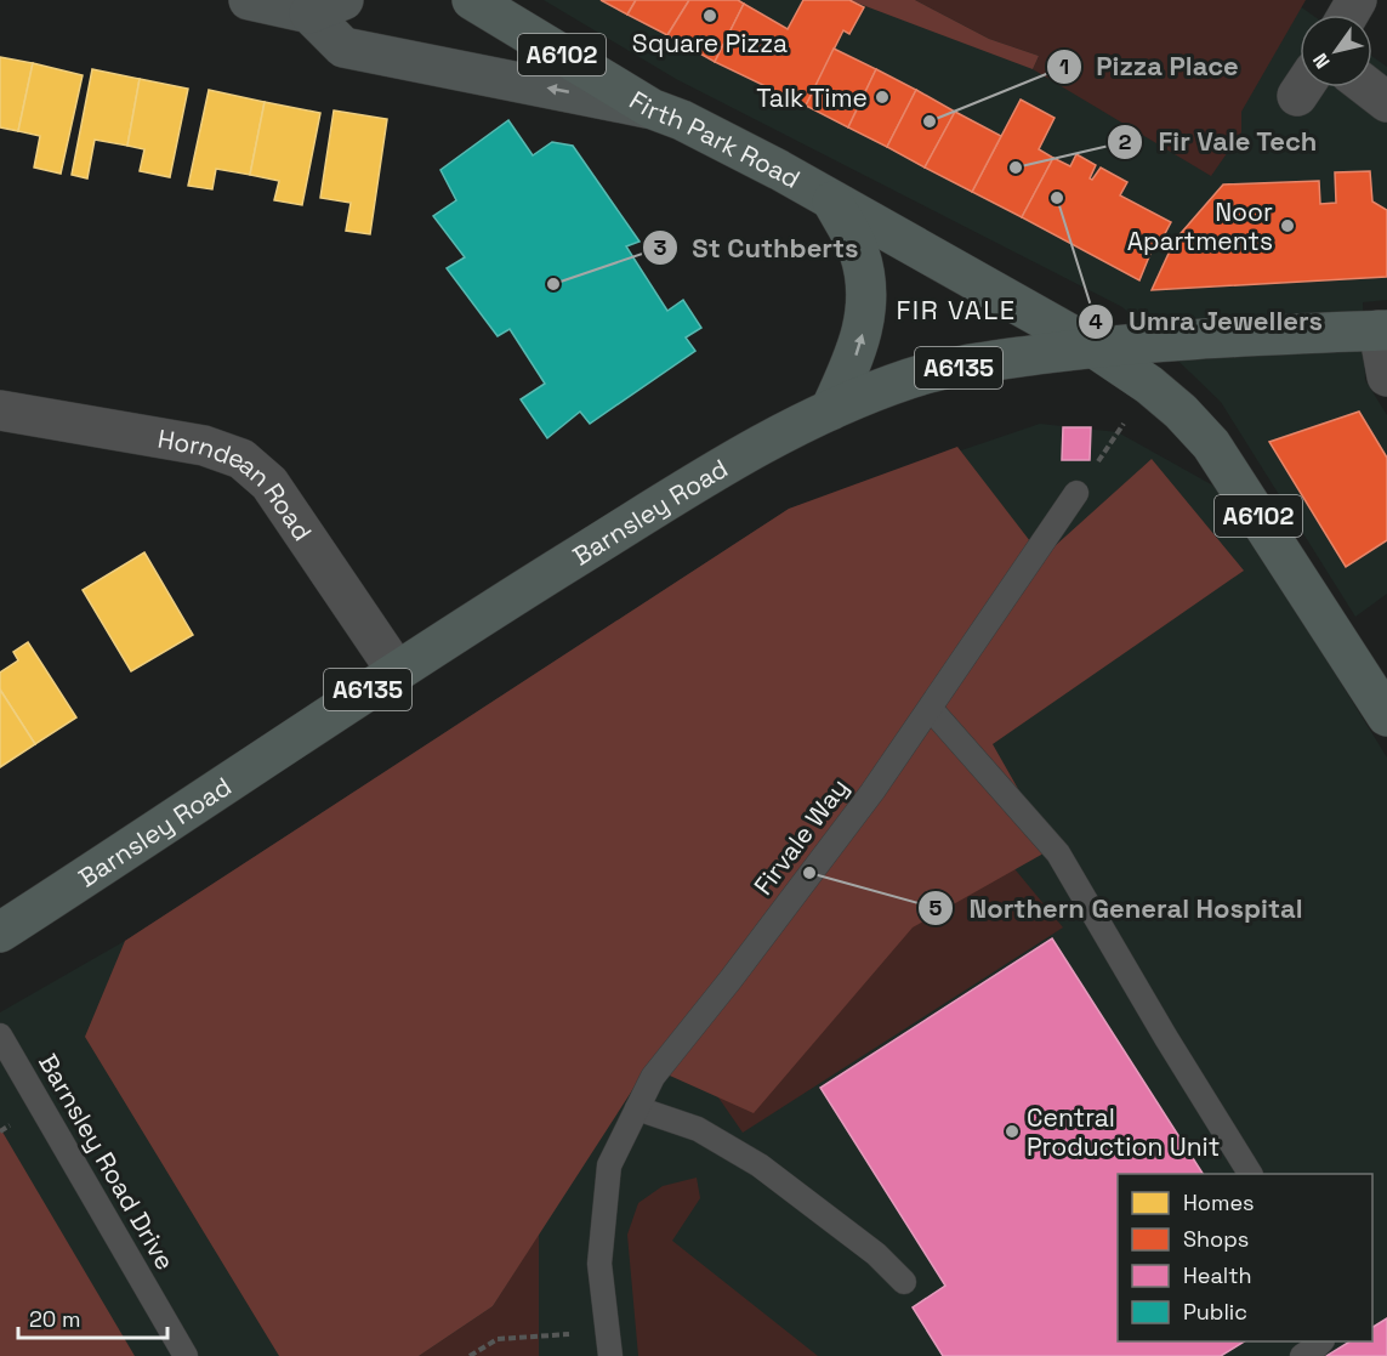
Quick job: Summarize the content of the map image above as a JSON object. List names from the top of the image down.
{
  "streets": {
    "main road": [
      "A6102",
      "Firth Park Road",
      "A6135",
      "Barnsley Road"
    ],
    "street": ["Horndean Road"],
    "lane": ["Firvale Way", "Barnsley Road Drive"]
  },
  "crossings": [
    ["A6102", "Firth Park Road"],
    ["A6102", "Barnsley Road"],
    ["Firth Park Road", "Barnsley Road"],
    ["Horndean Road", "Barnsley Road"]
  ],
  "districts": ["FIR VALE"],
  "places": [
    "Square Pizza",
    "Talk Time",
    "Pizza Place",
    "Fir Vale Tech",
    "Umra Jewellers",
    "Noor Apartments",
    "St Cuthberts",
    "Northern General Hospital",
    "Central Production Unit"
  ],
  "legend": [
    "Homes",
    "Shops",
    "Health",
    "Public"
  ],
  "scale_bar": "20 m",
  "north": "bottom left"
}
